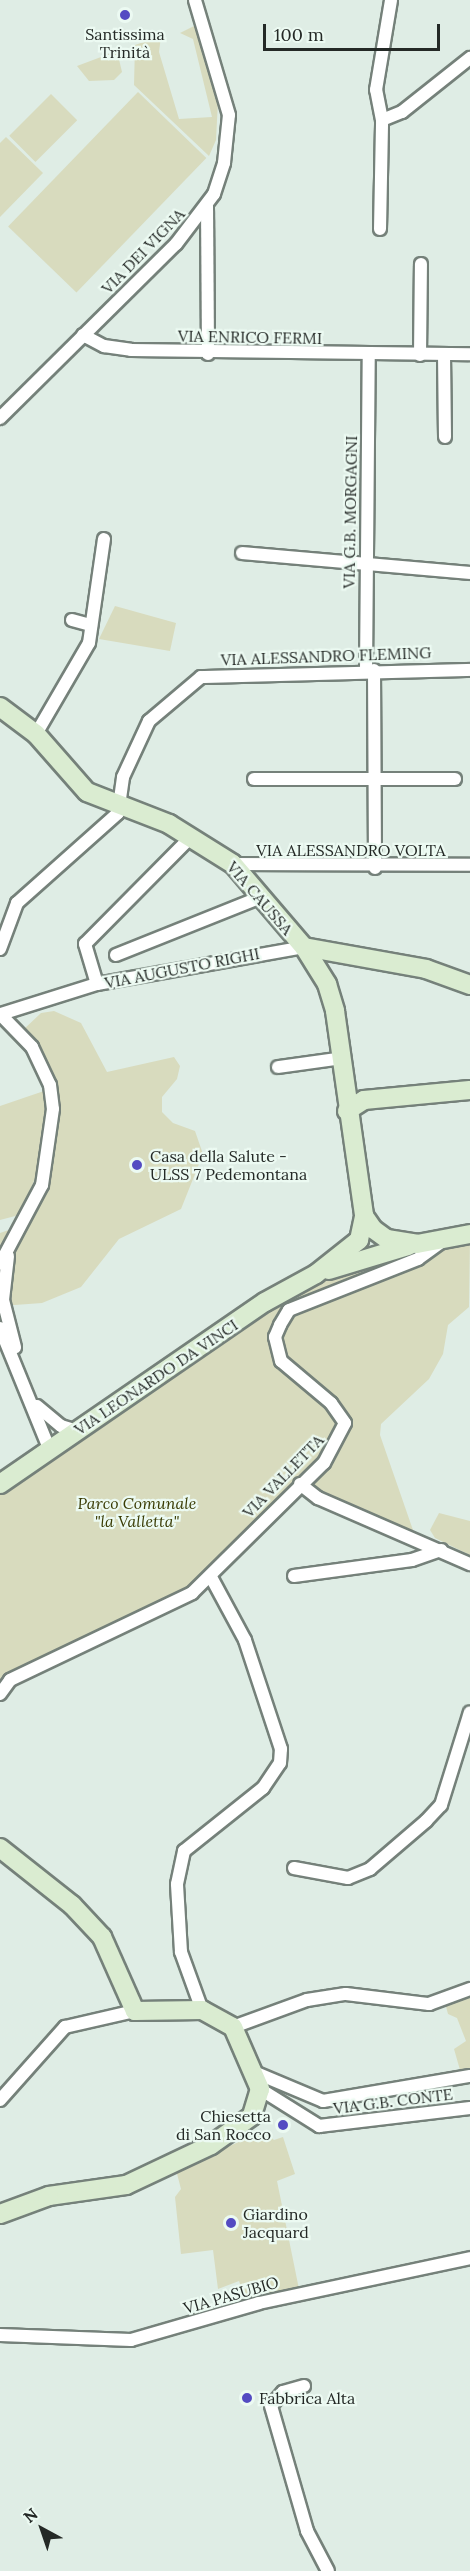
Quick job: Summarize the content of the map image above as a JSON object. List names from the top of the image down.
{
  "streets": {
    "street": [
      "VIA DEI VIGNA",
      "VIA ENRICO FERMI",
      "VIA G.B. MORGAGNI",
      "VIA ALESSANDRO FLEMING",
      "VIA ALESSANDRO VOLTA",
      "VIA CAUSSA",
      "VIA AUGUSTO RIGHI",
      "VIA LEONARDO DA VINCI",
      "VIA VALLETTA",
      "VIA G.B. CONTE",
      "VIA PASUBIO"
    ]
  },
  "crossings": [
    ["VIA DEI VIGNA", "VIA ENRICO FERMI"],
    ["VIA ENRICO FERMI", "VIA G.B. MORGAGNI"],
    ["VIA G.B. MORGAGNI", "VIA ALESSANDRO FLEMING"],
    ["VIA G.B. MORGAGNI", "VIA ALESSANDRO VOLTA"],
    ["VIA ALESSANDRO FLEMING", "VIA CAUSSA"],
    ["VIA ALESSANDRO VOLTA", "VIA CAUSSA"],
    ["VIA CAUSSA", "VIA AUGUSTO RIGHI"],
    ["VIA CAUSSA", "VIA LEONARDO DA VINCI"],
    ["VIA LEONARDO DA VINCI", "VIA VALLETTA"]
  ],
  "parks": ["Parco Comunale \"la Valletta\""],
  "places": [
    "Santissima Trinità",
    "Casa della Salute - ULSS 7 Pedemontana",
    "Chiesetta di San Rocco",
    "Giardino Jacquard",
    "Fabbrica Alta"
  ],
  "scale_bar": "100 m",
  "north": "top left"
}
